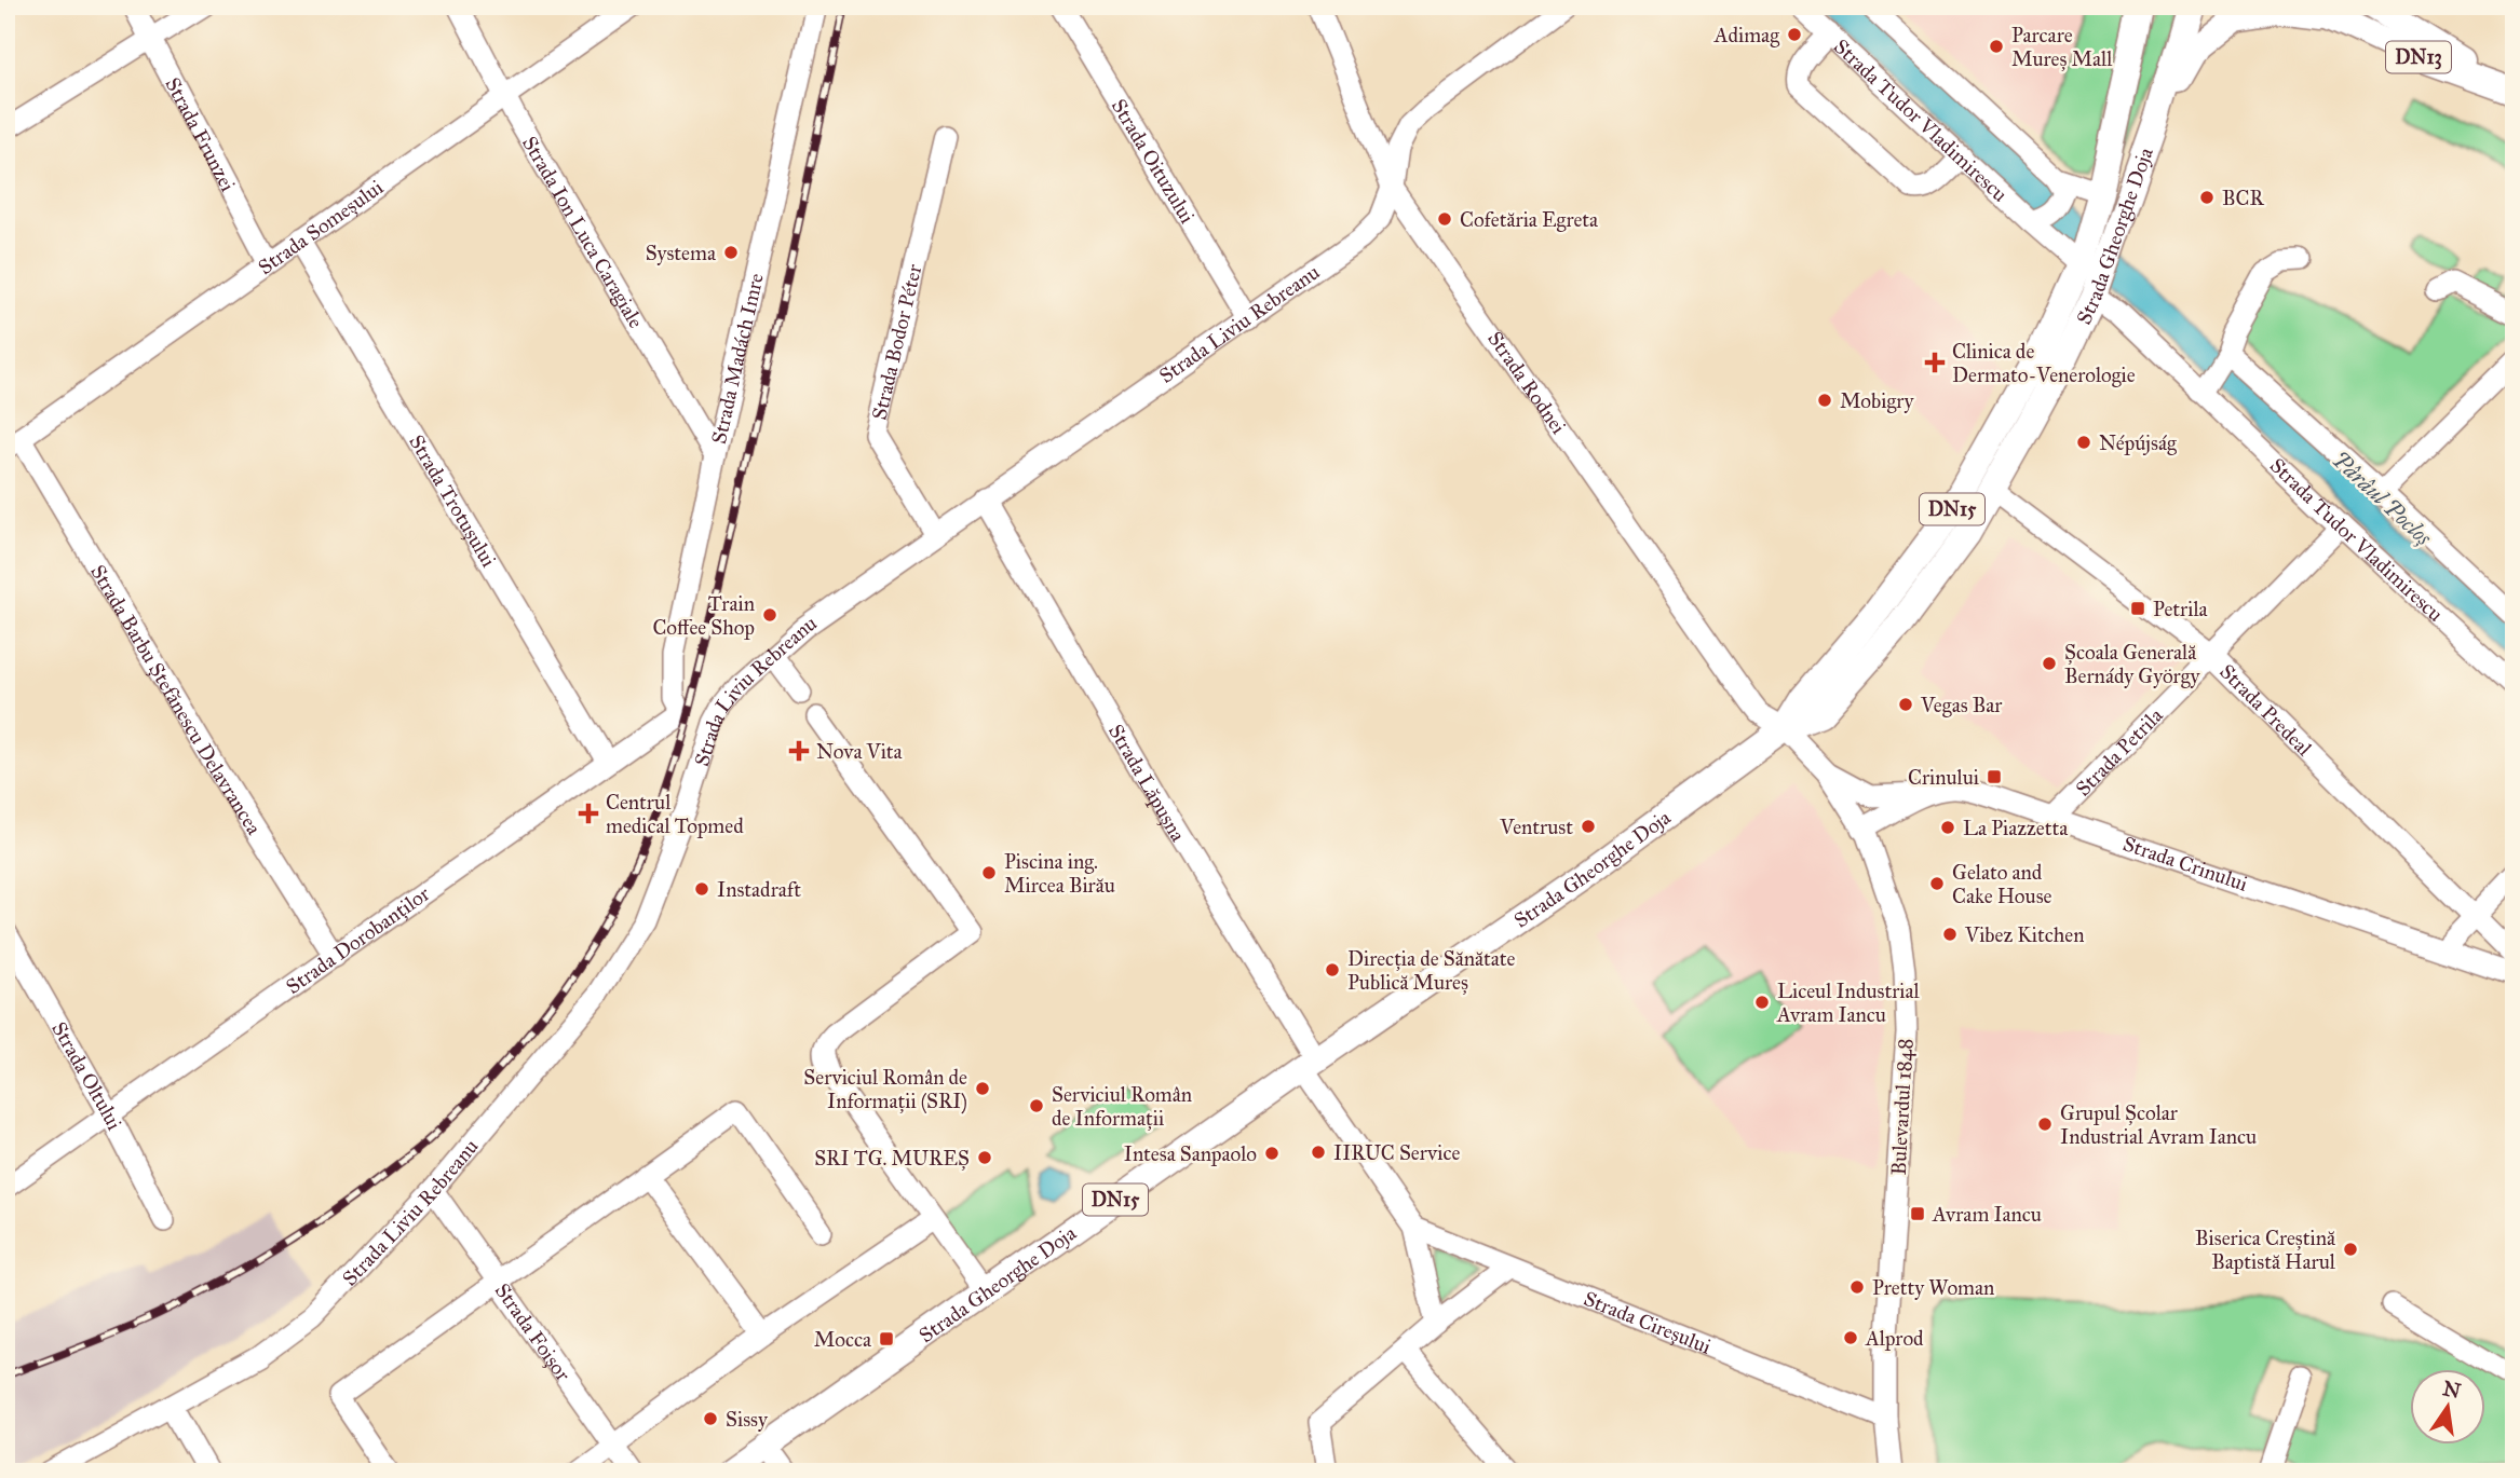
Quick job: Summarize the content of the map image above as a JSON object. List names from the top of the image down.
{
  "streets": {
    "main road": ["DN13", "Strada Gheorghe Doja", "DN15"],
    "street": [
      "Strada Tudor Vladimirescu",
      "Strada Frunzei",
      "Strada Oituzului",
      "Strada Someșului",
      "Strada Ion Luca Caragiale",
      "Strada Liviu Rebreanu",
      "Strada Bodor Péter",
      "Strada Madách Imre",
      "Strada Rodnei",
      "Strada Trotușului",
      "Strada Barbu Ștefănescu Delavrancea",
      "Strada Predeal",
      "Strada Petrila",
      "Strada Lăpușna",
      "Strada Crinului",
      "Strada Dorobanților",
      "Strada Oltului",
      "Bulevardul 1848",
      "Strada Cireșului",
      "Strada Foișor"
    ]
  },
  "crossings": [
    ["Strada Tudor Vladimirescu", "Strada Gheorghe Doja"],
    ["Strada Tudor Vladimirescu", "Strada Petrila"],
    ["Strada Frunzei", "Strada Someșului"],
    ["Strada Oituzului", "Strada Liviu Rebreanu"],
    ["Strada Someșului", "Strada Ion Luca Caragiale"],
    ["Strada Someșului", "Strada Trotușului"],
    ["Strada Someșului", "Strada Barbu Ștefănescu Delavrancea"],
    ["Strada Ion Luca Caragiale", "Strada Madách Imre"],
    ["Strada Gheorghe Doja", "Strada Rodnei"],
    ["Strada Gheorghe Doja", "Strada Predeal"],
    ["Strada Gheorghe Doja", "Strada Lăpușna"],
    ["Strada Gheorghe Doja", "Bulevardul 1848"],
    ["Strada Liviu Rebreanu", "Strada Bodor Péter"],
    ["Strada Liviu Rebreanu", "Strada Rodnei"],
    ["Strada Liviu Rebreanu", "Strada Lăpușna"],
    ["Strada Liviu Rebreanu", "Strada Foișor"],
    ["Strada Madách Imre", "Strada Dorobanților"],
    ["Strada Rodnei", "Bulevardul 1848"],
    ["Strada Trotușului", "Strada Dorobanților"],
    ["Strada Barbu Ștefănescu Delavrancea", "Strada Dorobanților"],
    ["Strada Predeal", "Strada Petrila"],
    ["Strada Petrila", "Strada Crinului"],
    ["Strada Lăpușna", "Strada Cireșului"],
    ["Strada Crinului", "Bulevardul 1848"],
    ["Strada Dorobanților", "Strada Oltului"],
    ["Bulevardul 1848", "Strada Cireșului"]
  ],
  "water": ["Pârâul Pocloș"],
  "places": {
    "other": [
      "Adimag",
      "Parcare Mureș Mall",
      "BCR",
      "Cofetăria Egreta",
      "Systema",
      "Mobigry",
      "Népújság",
      "Train Coffee Shop",
      "Școala Generală Bernády György",
      "Vegas Bar",
      "Ventrust",
      "La Piazzetta",
      "Piscina ing. Mircea Birău",
      "Gelato and Cake House",
      "Instadraft",
      "Vibez Kitchen",
      "Direcția de Sănătate Publică Mureș",
      "Liceul Industrial Avram Iancu",
      "Serviciul Român de Informații (SRI)",
      "Serviciul Român de Informații",
      "Grupul Școlar Industrial Avram Iancu",
      "IIRUC Service",
      "Intesa Sanpaolo",
      "SRI TG. MUREȘ",
      "Biserica Creștină Baptistă Harul",
      "Pretty Woman",
      "Alprod",
      "Sissy"
    ],
    "health": ["Clinica de Dermato-Venerologie", "Nova Vita", "Centrul medical Topmed"],
    "transit": [
      "Petrila",
      "Crinului",
      "Avram Iancu",
      "Mocca"
    ]
  },
  "north": "top"
}
